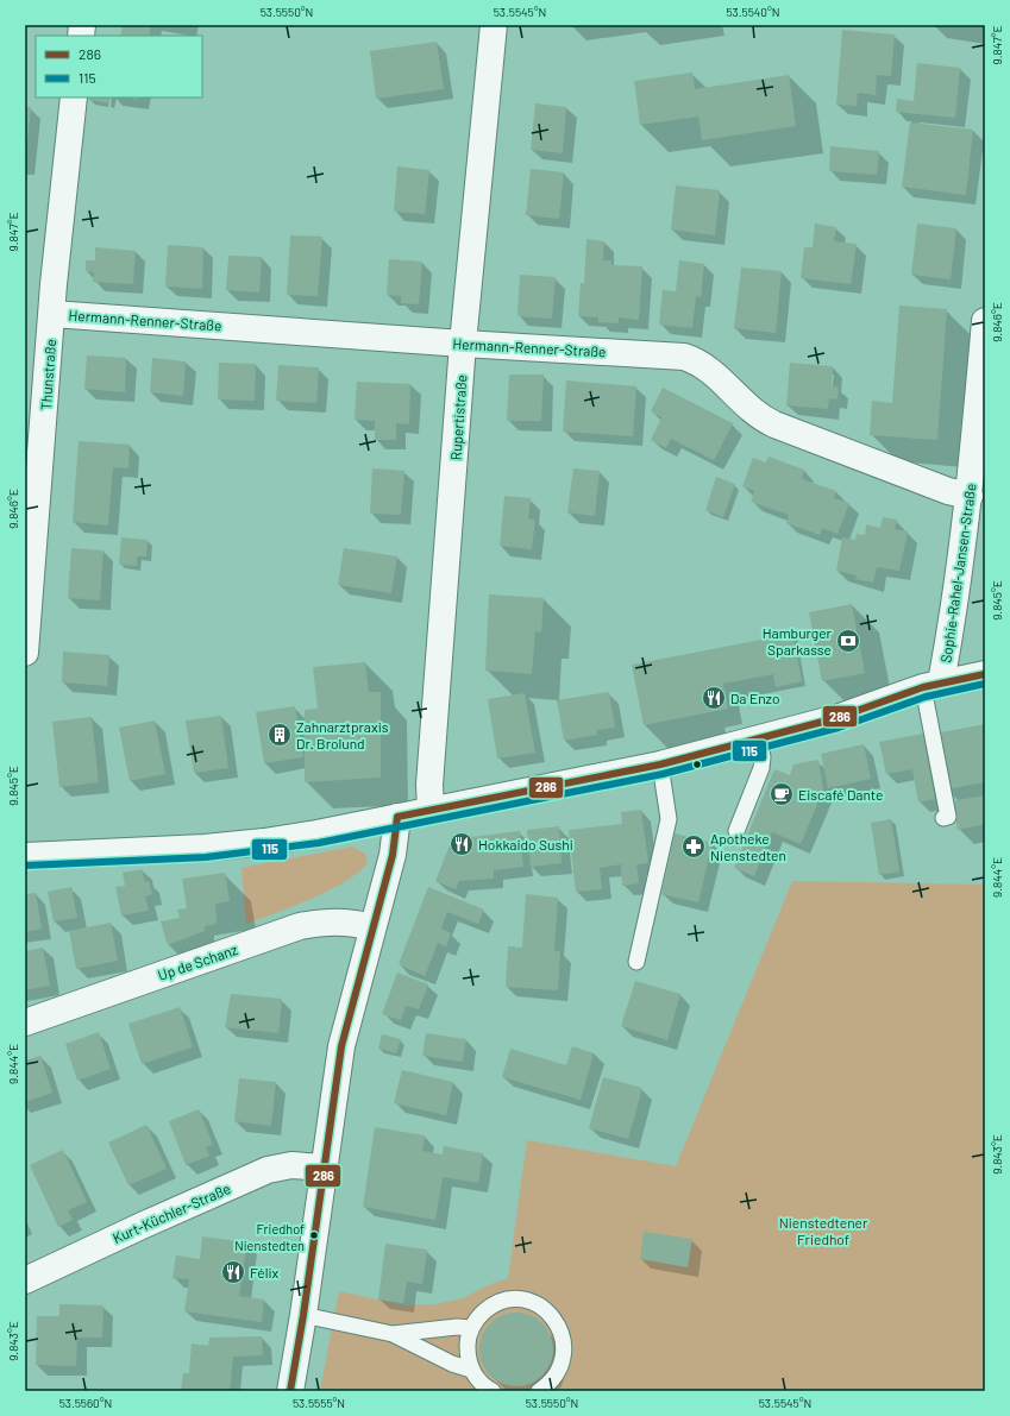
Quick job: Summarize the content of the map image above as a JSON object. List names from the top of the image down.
{
  "streets": {
    "street": [
      "Hermann-Renner-Straße",
      "Thunstraße",
      "Rupertistraße",
      "Sophie-Rahel-Jansen-Straße",
      "Up de Schanz",
      "Kurt-Küchler-Straße"
    ]
  },
  "crossings": [
    ["Hermann-Renner-Straße", "Thunstraße"],
    ["Hermann-Renner-Straße", "Rupertistraße"],
    ["Hermann-Renner-Straße", "Sophie-Rahel-Jansen-Straße"]
  ],
  "parks": ["Nienstedtener Friedhof"],
  "places": {
    "bank": ["Hamburger Sparkasse"],
    "restaurant": ["Da Enzo", "Hokkaido Sushi", "Félix"],
    "building": ["Zahnarztpraxis Dr. Brolund"],
    "cafe": ["Eiscafé Dante"],
    "pharmacy": ["Apotheke Nienstedten"],
    "other": ["Friedhof Nienstedten"]
  },
  "lines": ["transit line 286", "transit line 115"],
  "legend": ["286", "115"],
  "coordinates": [
    "53.5550°N",
    "53.5545°N",
    "53.5540°N",
    "9.847°E",
    "9.846°E",
    "9.845°E",
    "9.844°E",
    "9.843°E",
    "53.5560°N",
    "53.5555°N"
  ]
}
